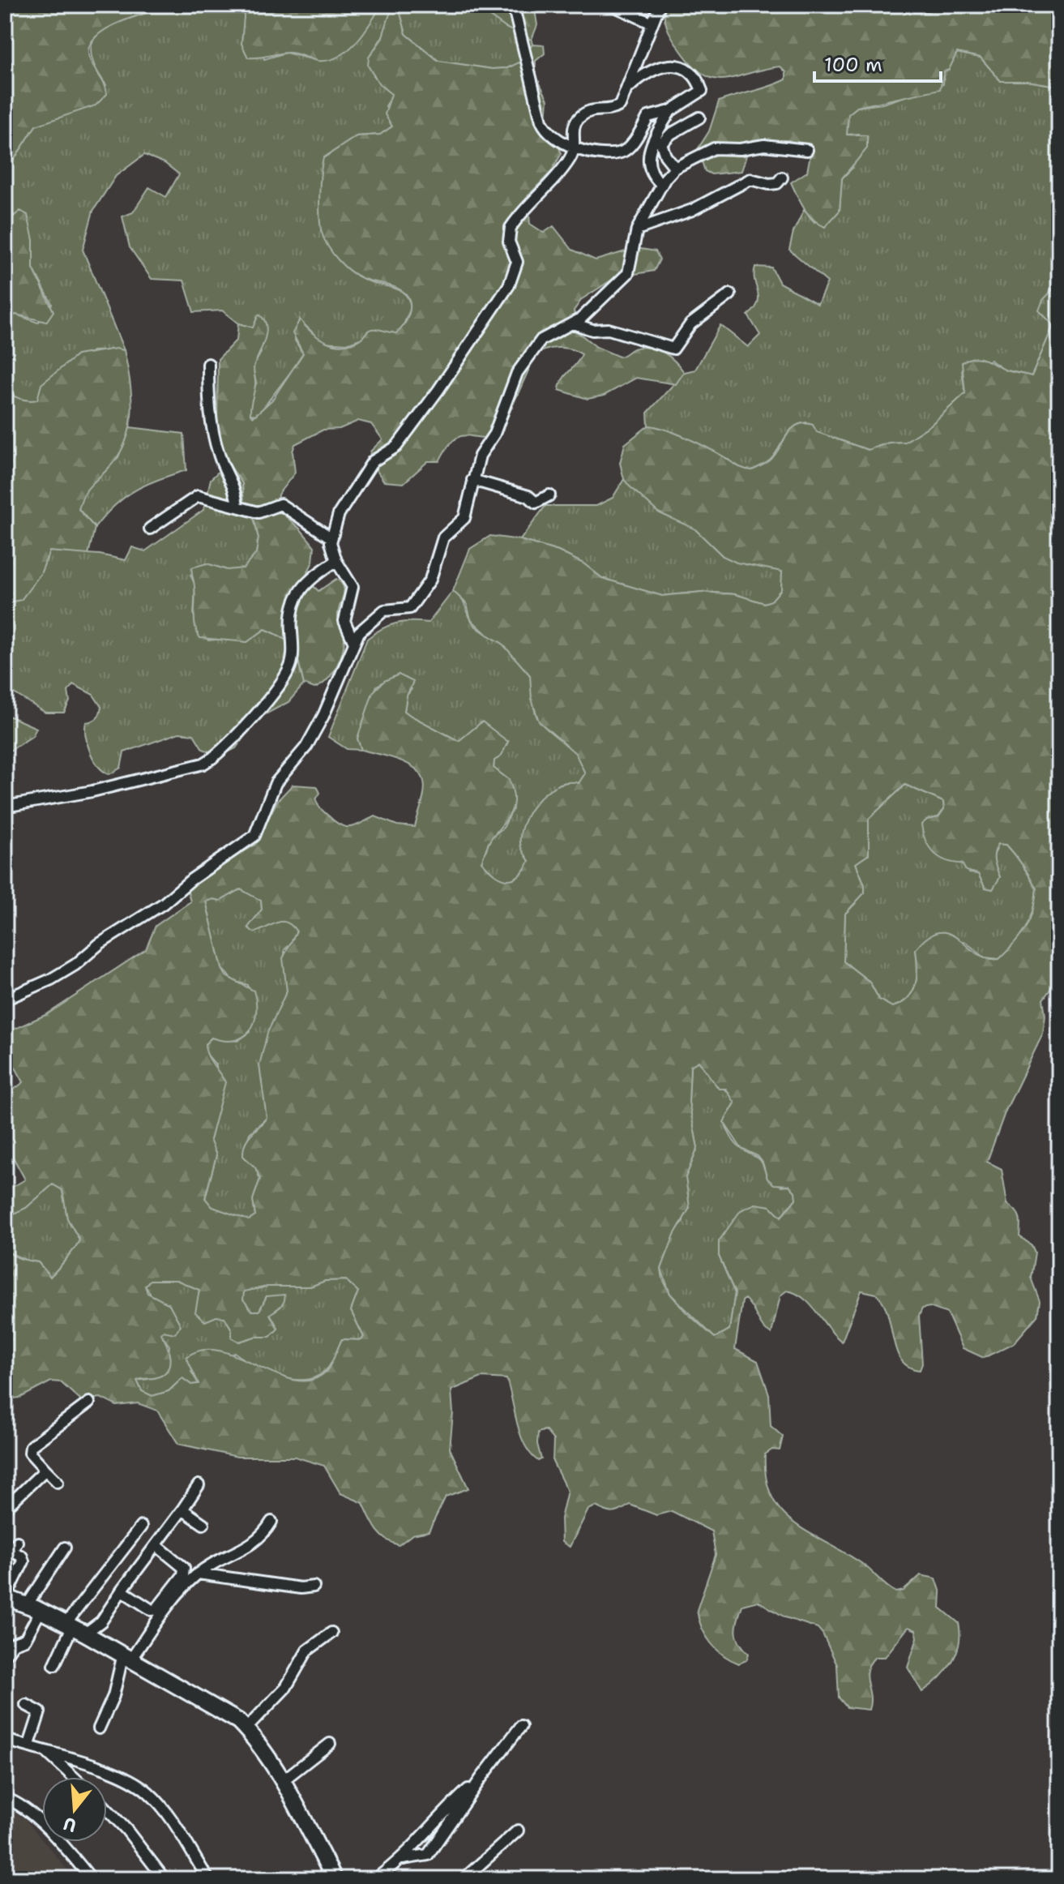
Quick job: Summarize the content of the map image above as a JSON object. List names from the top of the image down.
{
  "scale_bar": "100 m",
  "north": "bottom"
}
